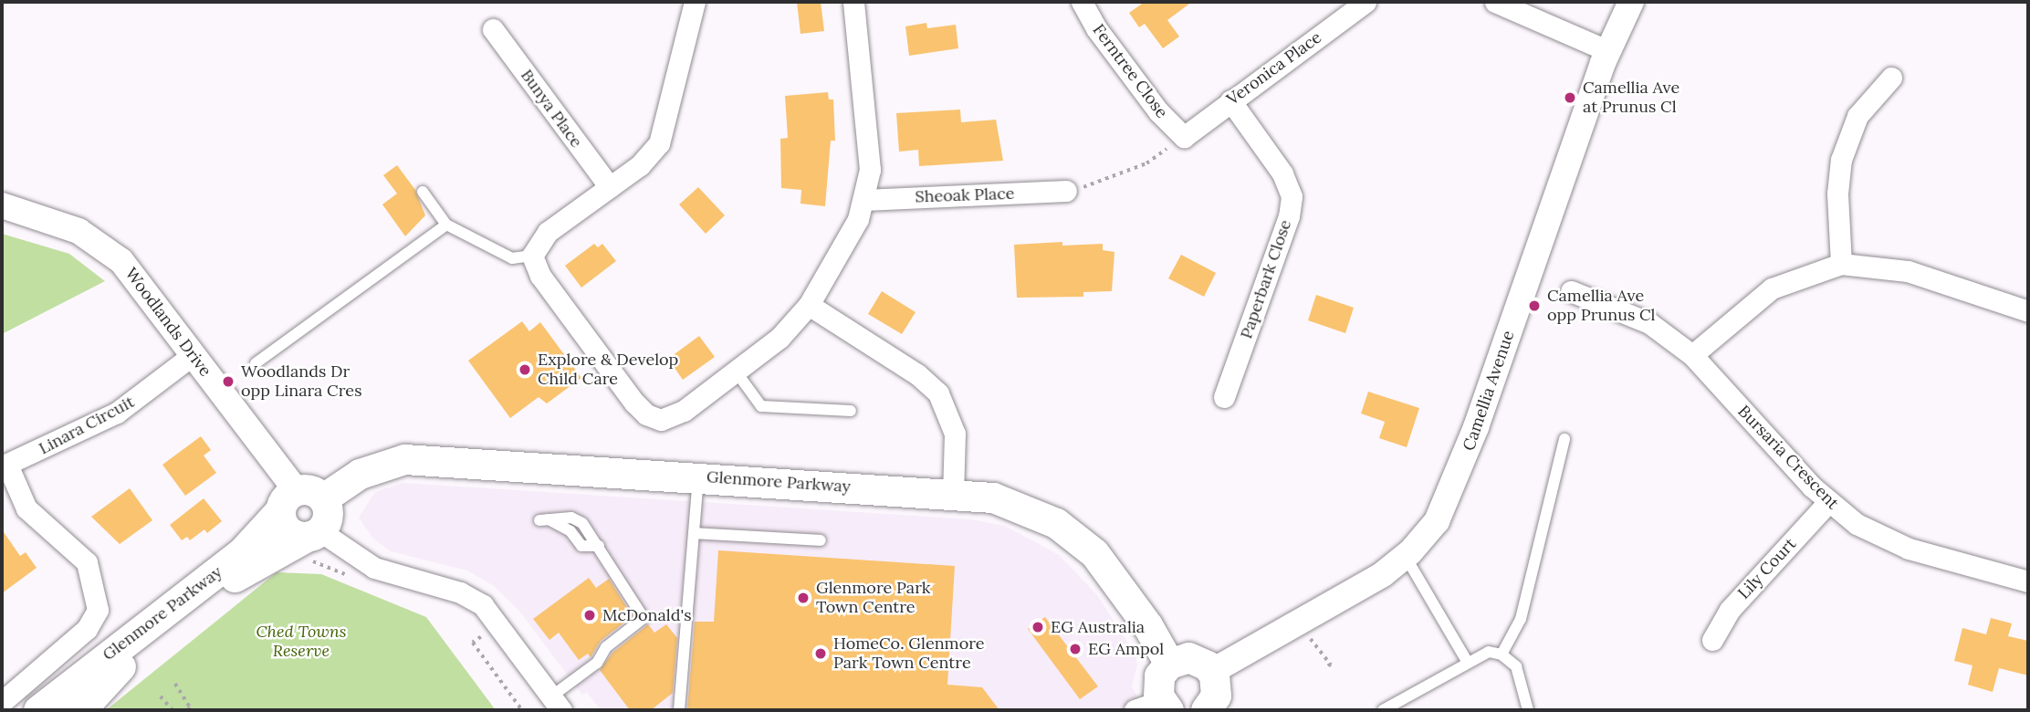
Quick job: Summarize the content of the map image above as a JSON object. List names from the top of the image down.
{
  "streets": {
    "main road": ["Glenmore Parkway"],
    "street": [
      "Veronica Place",
      "Ferntree Close",
      "Bunya Place",
      "Sheoak Place",
      "Paperbark Close",
      "Woodlands Drive",
      "Camellia Avenue",
      "Linara Circuit",
      "Bursaria Crescent",
      "Lily Court"
    ]
  },
  "crossings": [
    ["Veronica Place", "Ferntree Close"],
    ["Veronica Place", "Paperbark Close"],
    ["Woodlands Drive", "Linara Circuit"],
    ["Woodlands Drive", "Glenmore Parkway"],
    ["Bursaria Crescent", "Lily Court"]
  ],
  "parks": ["Ched Towns Reserve"],
  "places": [
    "Camellia Ave at Prunus Cl",
    "Camellia Ave opp Prunus Cl",
    "Explore & Develop Child Care",
    "Woodlands Dr opp Linara Cres",
    "Glenmore Park Town Centre",
    "McDonald's",
    "EG Australia",
    "EG Ampol",
    "HomeCo. Glenmore Park Town Centre"
  ]
}
